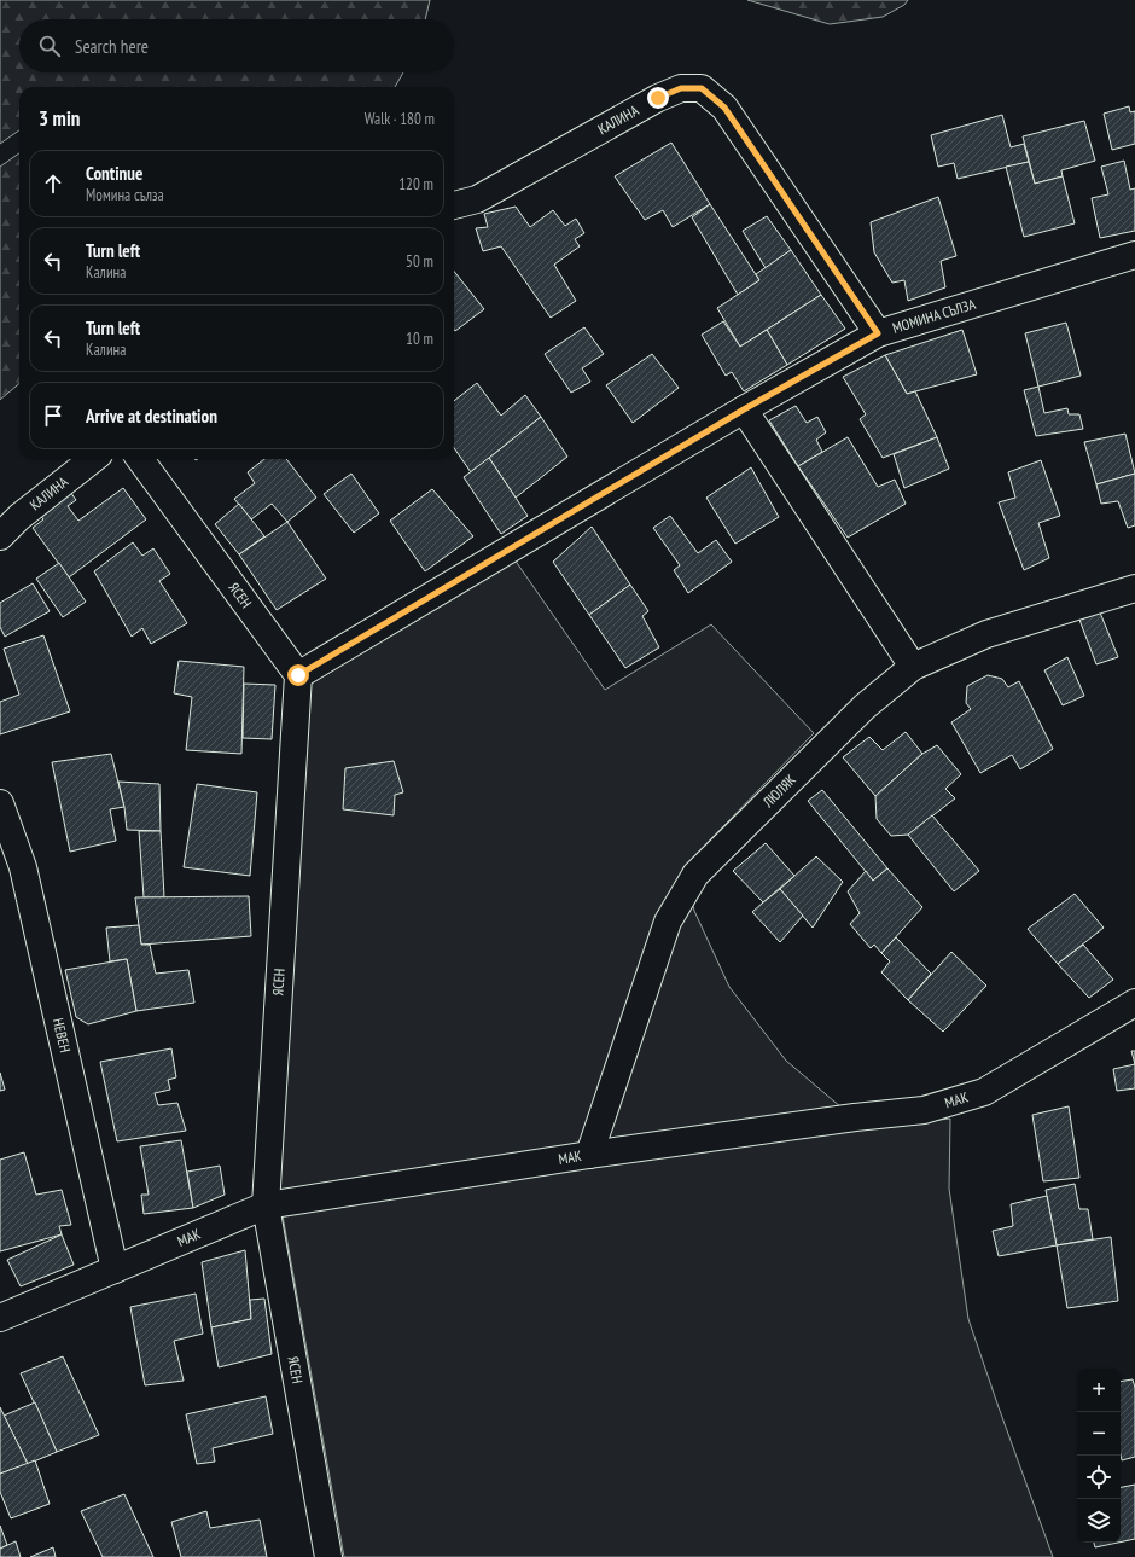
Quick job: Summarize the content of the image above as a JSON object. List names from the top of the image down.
{
  "streets": {
    "street": [
      "КАЛИНА",
      "МОМИНА СЪЛЗА",
      "ЯСЕН",
      "ЛЮЛЯК",
      "НЕВЕН",
      "МАК"
    ]
  },
  "crossings": [
    ["КАЛИНА", "МОМИНА СЪЛЗА"],
    ["МОМИНА СЪЛЗА", "ЯСЕН"],
    ["ЯСЕН", "МАК"],
    ["ЛЮЛЯК", "МАК"],
    ["НЕВЕН", "МАК"]
  ],
  "page": {
    "search": "Search here",
    "heading": ["3 min", "Walk · 180 m"],
    "list": [
      ["Continue", "Момина сълза", "120 m"],
      ["Turn left", "Калина", "50 m"],
      ["Turn left", "Калина", "10 m"],
      "Arrive at destination"
    ],
    "map_buttons": ["+", "−"]
  }
}
